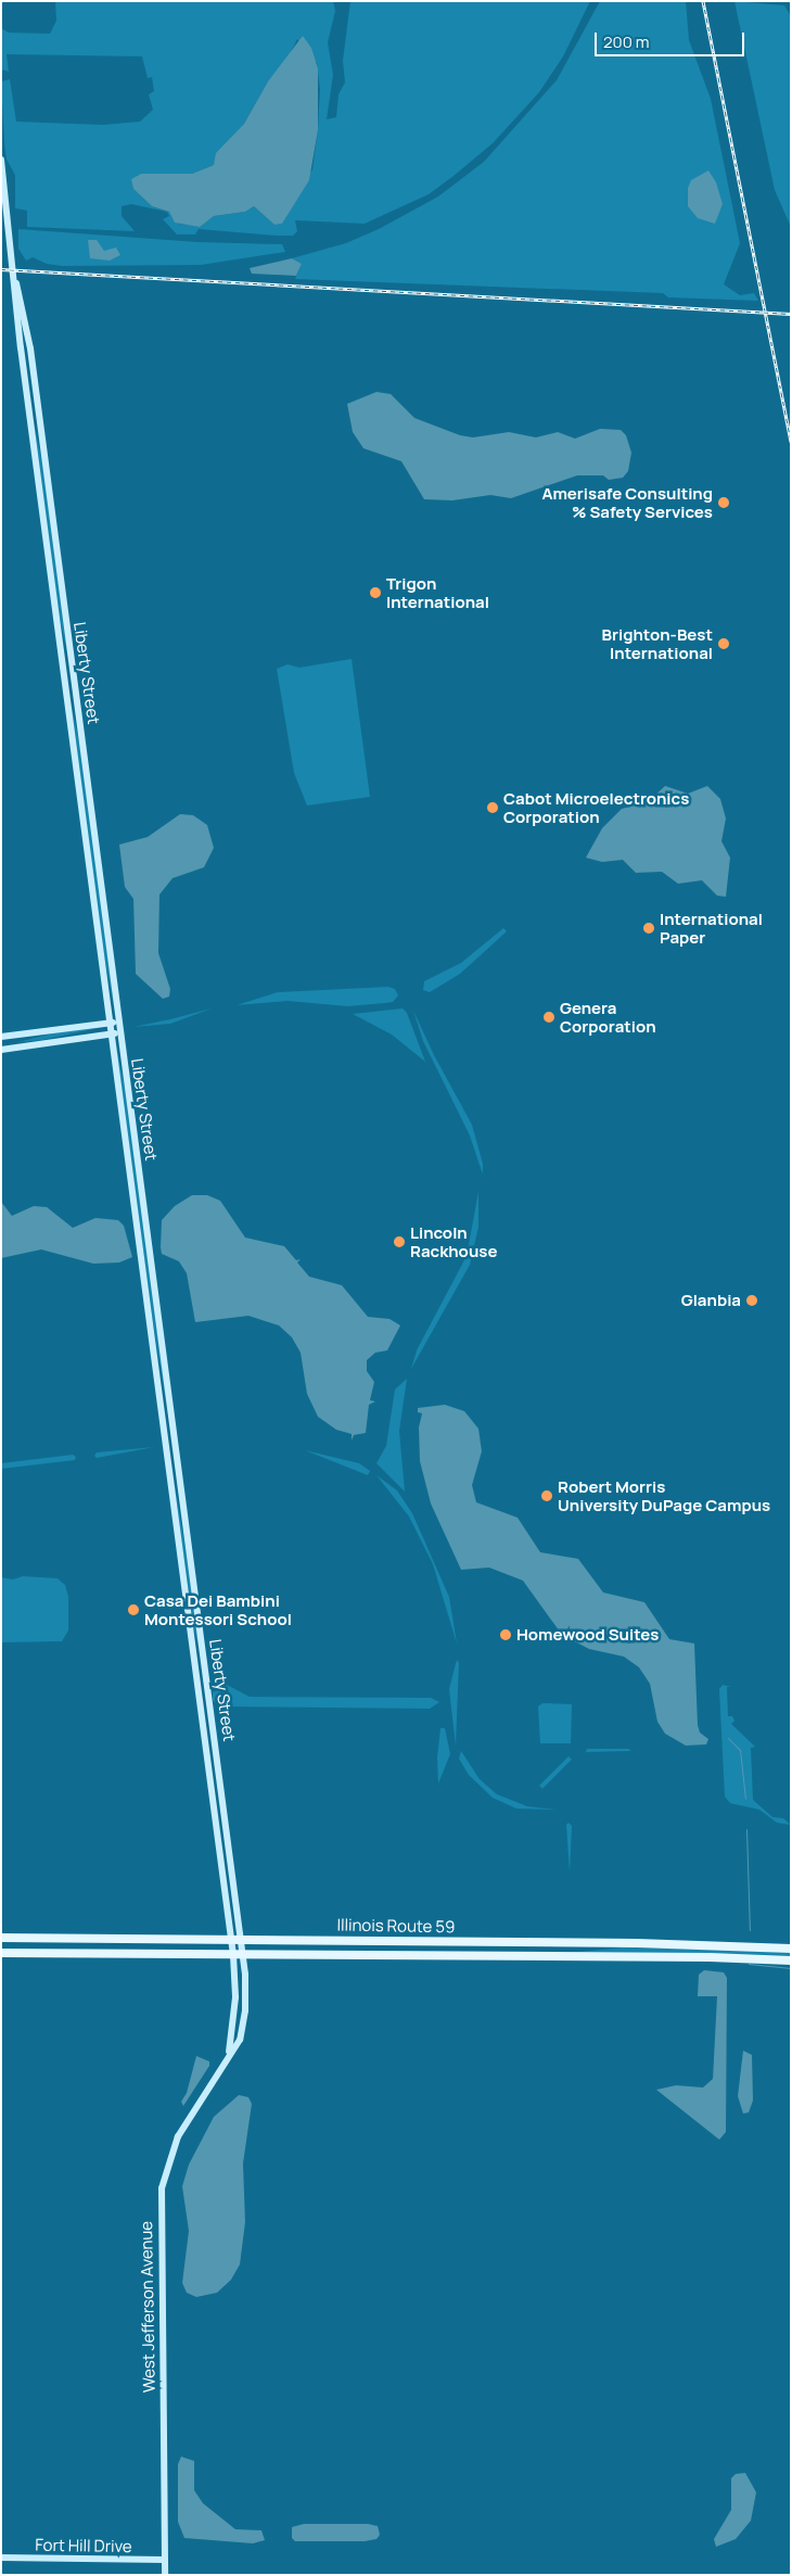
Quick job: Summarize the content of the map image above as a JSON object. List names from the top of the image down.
{
  "streets": {
    "main road": ["Illinois Route 59"],
    "street": ["Liberty Street", "West Jefferson Avenue", "Fort Hill Drive"]
  },
  "crossings": [
    ["Liberty Street", "Illinois Route 59"],
    ["Liberty Street", "West Jefferson Avenue"],
    ["Illinois Route 59", "West Jefferson Avenue"],
    ["West Jefferson Avenue", "Fort Hill Drive"]
  ],
  "places": [
    "Amerisafe Consulting % Safety Services",
    "Trigon International",
    "Brighton-Best International",
    "Cabot Microelectronics Corporation",
    "International Paper",
    "Genera Corporation",
    "Lincoln Rackhouse",
    "Glanbia",
    "Robert Morris University DuPage Campus",
    "Casa Dei Bambini Montessori School",
    "Homewood Suites"
  ],
  "scale_bar": "200 m"
}
